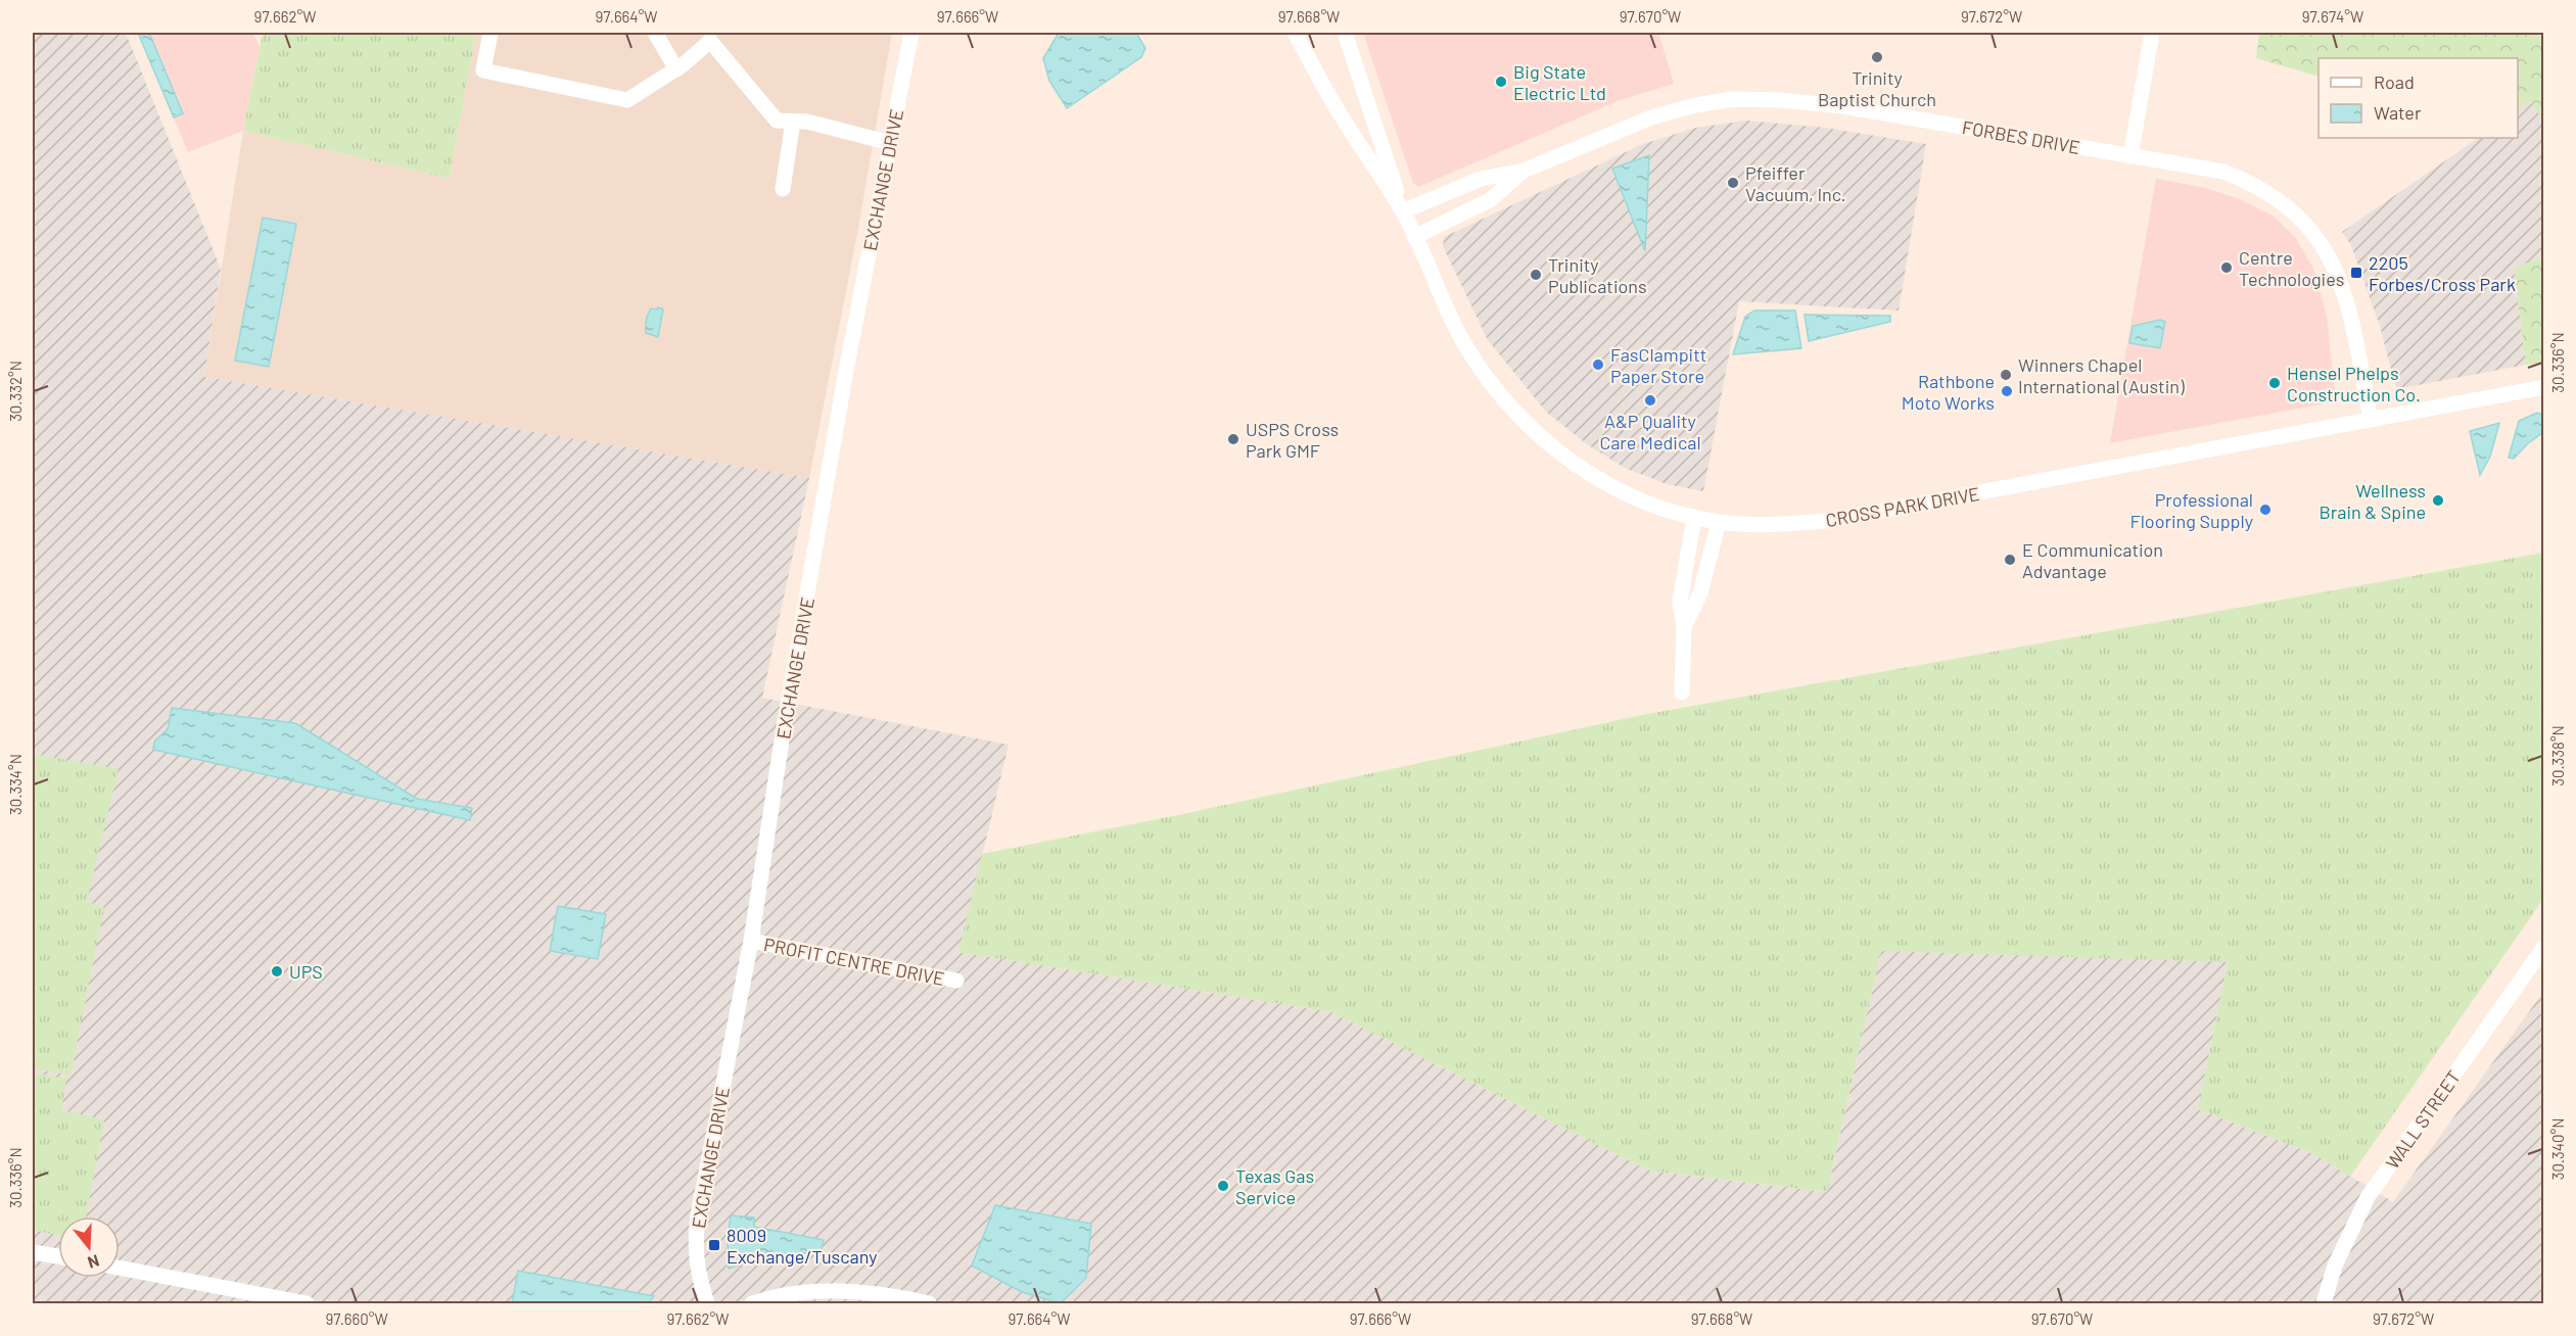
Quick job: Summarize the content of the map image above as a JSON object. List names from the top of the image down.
{
  "streets": {
    "street": [
      "FORBES DRIVE",
      "EXCHANGE DRIVE",
      "CROSS PARK DRIVE",
      "PROFIT CENTRE DRIVE",
      "WALL STREET"
    ]
  },
  "crossings": [
    ["FORBES DRIVE", "CROSS PARK DRIVE"],
    ["EXCHANGE DRIVE", "PROFIT CENTRE DRIVE"]
  ],
  "places": {
    "other": [
      "Trinity Baptist Church",
      "Big State Electric Ltd",
      "Pfeiffer Vacuum, Inc.",
      "Centre Technologies",
      "Trinity Publications",
      "FasClampitt Paper Store",
      "Winners Chapel International (Austin)",
      "Hensel Phelps Construction Co.",
      "Rathbone Moto Works",
      "A&P Quality Care Medical",
      "USPS Cross Park GMF",
      "Wellness Brain & Spine",
      "Professional Flooring Supply",
      "E Communication Advantage",
      "UPS",
      "Texas Gas Service"
    ],
    "transit": ["2205 Forbes/Cross Park", "8009 Exchange/Tuscany"]
  },
  "legend": ["Road", "Water"],
  "north": "bottom",
  "coordinates": [
    "97.662°W",
    "97.664°W",
    "97.666°W",
    "97.668°W",
    "97.670°W",
    "97.672°W",
    "97.674°W",
    "30.336°N",
    "30.332°N",
    "30.338°N",
    "30.334°N",
    "30.340°N",
    "97.660°W"
  ]
}
